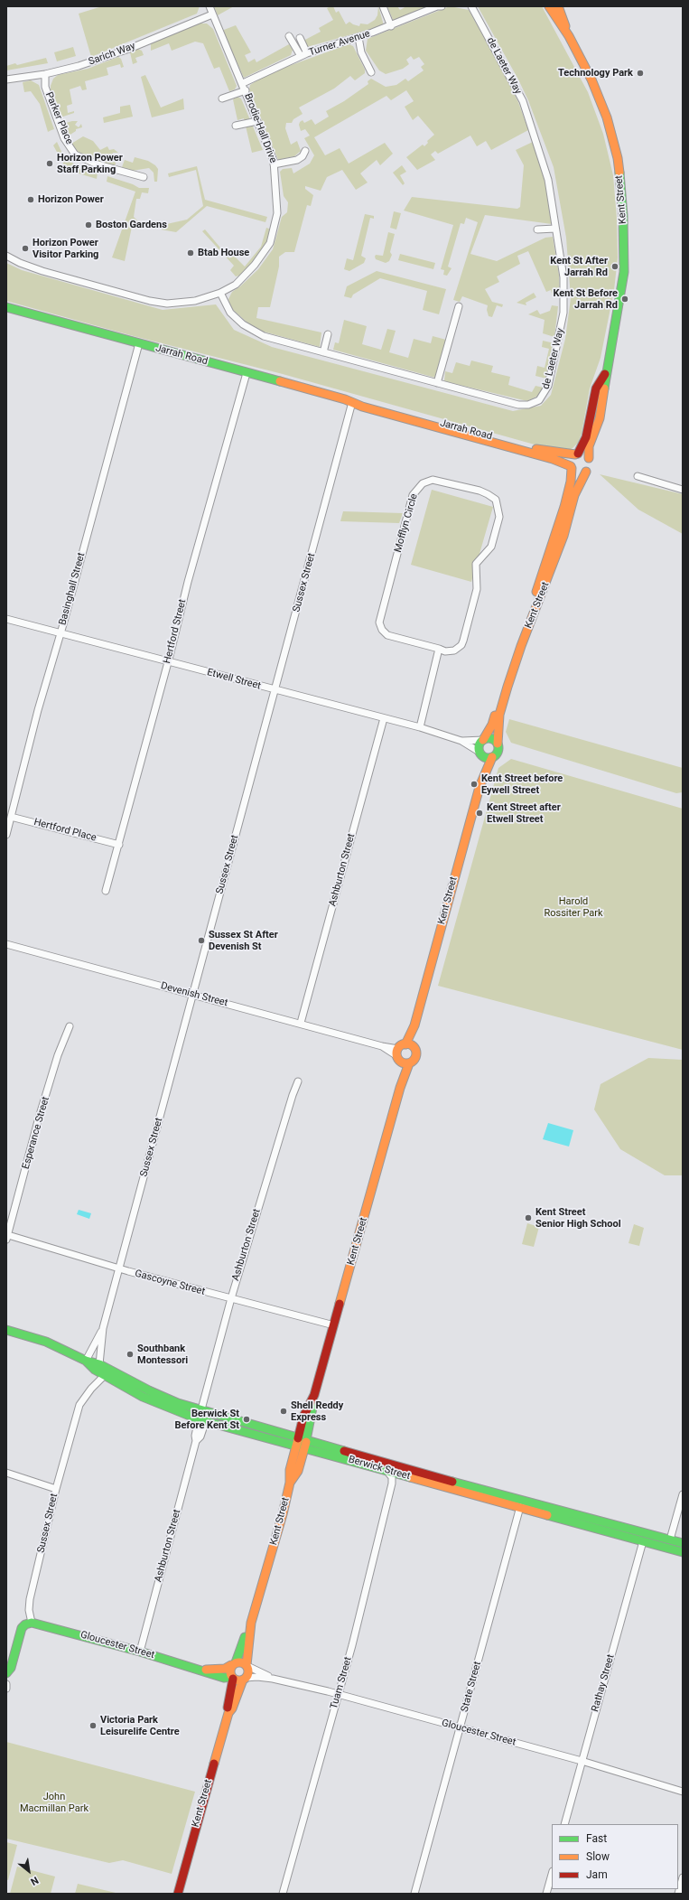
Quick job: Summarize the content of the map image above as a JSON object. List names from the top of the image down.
{
  "streets": {
    "main road": [
      "Kent Street",
      "Jarrah Road",
      "Berwick Street",
      "Gloucester Street"
    ],
    "street": [
      "Turner Avenue",
      "Sarich Way",
      "de Laeter Way",
      "Parker Place",
      "Brodie-Hall Drive",
      "Mofflyn Circle",
      "Sussex Street",
      "Basinghall Street",
      "Hertford Street",
      "Etwell Street",
      "Hertford Place",
      "Ashburton Street",
      "Devenish Street",
      "Esperance Street",
      "Gascoyne Street",
      "Tuam Street",
      "Rathay Street",
      "State Street"
    ]
  },
  "crossings": [
    ["Turner Avenue", "Brodie-Hall Drive"],
    ["Sarich Way", "Parker Place"],
    ["Sarich Way", "Brodie-Hall Drive"],
    ["de Laeter Way", "Brodie-Hall Drive"],
    ["Kent Street", "Jarrah Road"],
    ["Kent Street", "Etwell Street"],
    ["Kent Street", "Devenish Street"],
    ["Kent Street", "Gascoyne Street"],
    ["Kent Street", "Berwick Street"],
    ["Kent Street", "Gloucester Street"],
    ["Jarrah Road", "Sussex Street"],
    ["Jarrah Road", "Basinghall Street"],
    ["Jarrah Road", "Hertford Street"],
    ["Sussex Street", "Etwell Street"],
    ["Sussex Street", "Devenish Street"],
    ["Sussex Street", "Gascoyne Street"],
    ["Sussex Street", "Berwick Street"],
    ["Sussex Street", "Gloucester Street"],
    ["Basinghall Street", "Etwell Street"],
    ["Basinghall Street", "Hertford Place"],
    ["Hertford Street", "Etwell Street"],
    ["Hertford Street", "Hertford Place"],
    ["Etwell Street", "Ashburton Street"],
    ["Ashburton Street", "Devenish Street"],
    ["Ashburton Street", "Gascoyne Street"],
    ["Ashburton Street", "Berwick Street"],
    ["Ashburton Street", "Gloucester Street"],
    ["Esperance Street", "Gascoyne Street"],
    ["Berwick Street", "Tuam Street"],
    ["Berwick Street", "Rathay Street"],
    ["Berwick Street", "State Street"],
    ["Gloucester Street", "Tuam Street"],
    ["Gloucester Street", "Rathay Street"],
    ["Gloucester Street", "State Street"]
  ],
  "parks": ["Harold Rossiter Park", "John Macmillan Park"],
  "places": [
    "Technology Park",
    "Horizon Power Staff Parking",
    "Horizon Power",
    "Boston Gardens",
    "Horizon Power Visitor Parking",
    "Btab House",
    "Kent St After Jarrah Rd",
    "Kent St Before Jarrah Rd",
    "Kent Street before Eywell Street",
    "Kent Street after Etwell Street",
    "Sussex St After Devenish St",
    "Kent Street Senior High School",
    "Southbank Montessori",
    "Shell Reddy Express",
    "Berwick St Before Kent St",
    "Victoria Park Leisurelife Centre"
  ],
  "legend": ["Fast", "Slow", "Jam"],
  "north": "bottom right"
}
